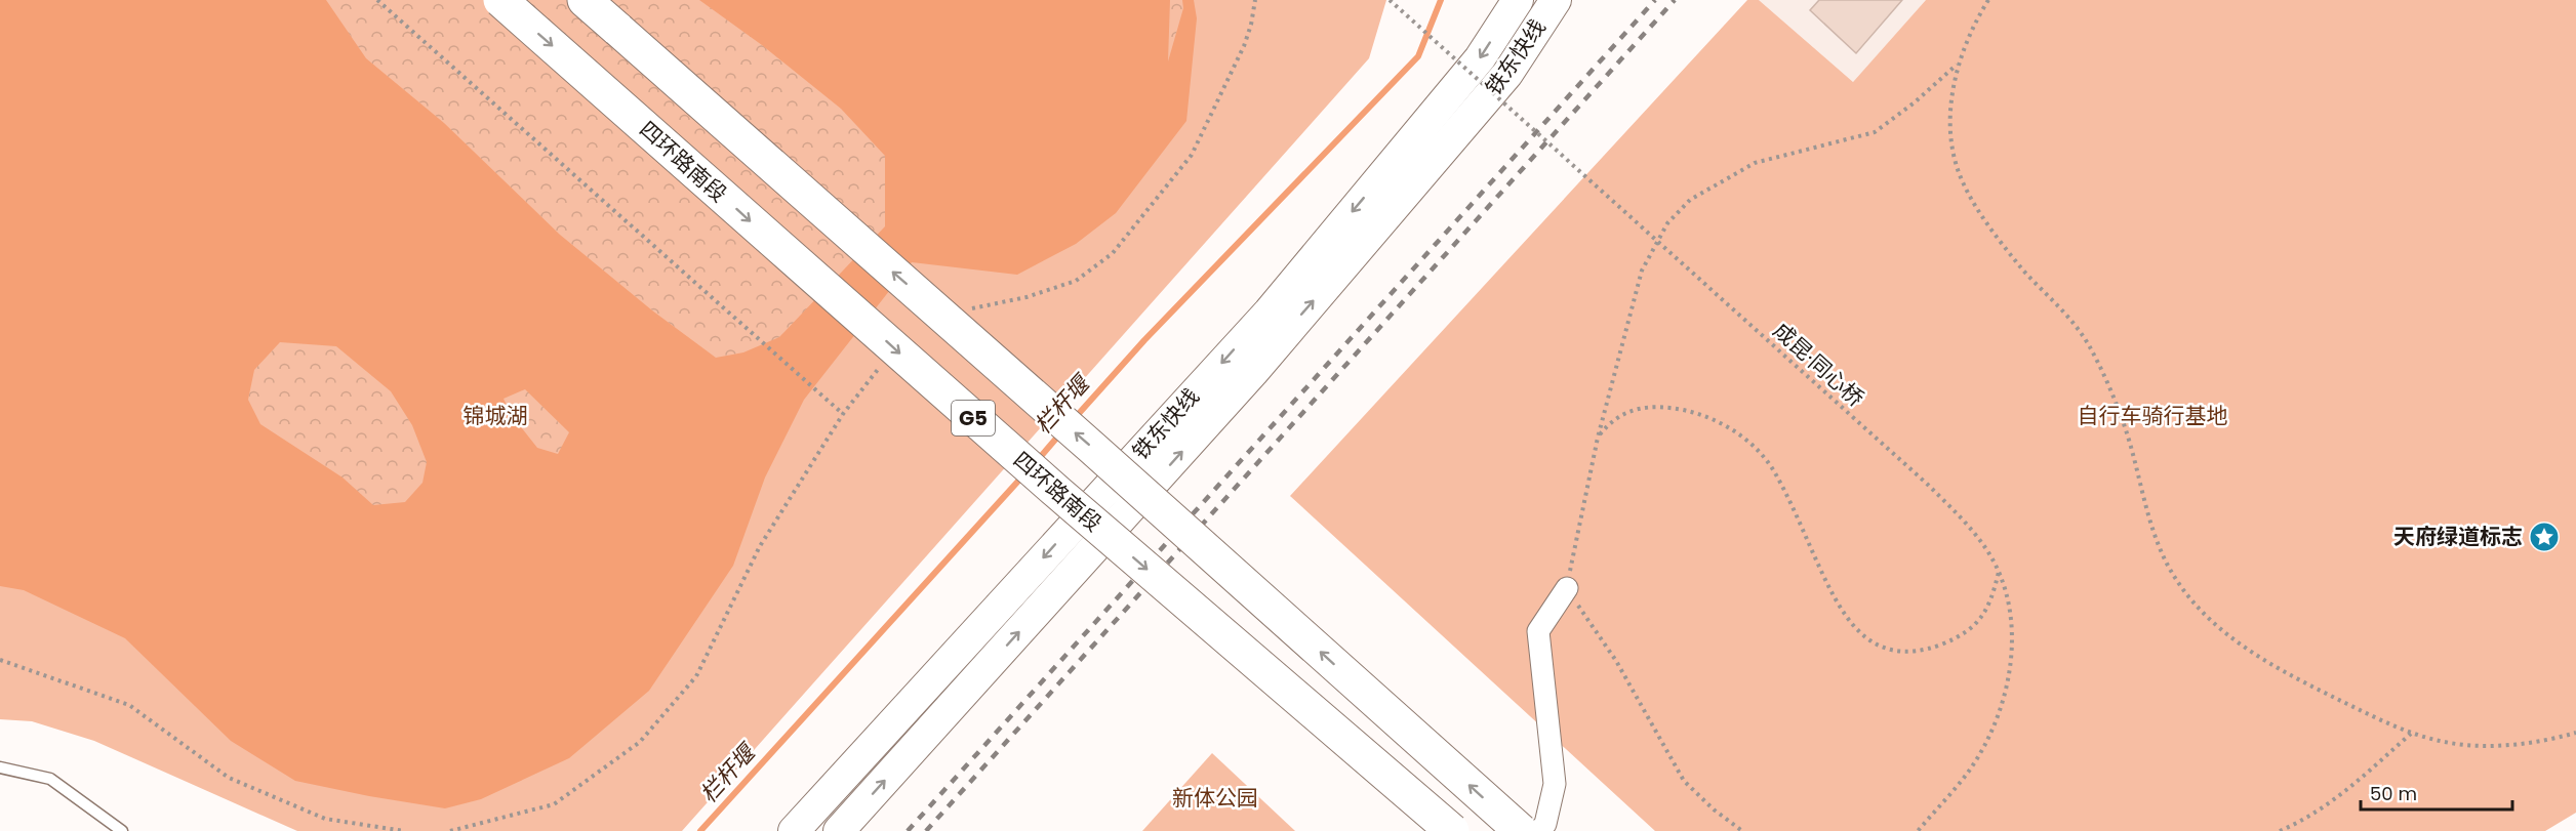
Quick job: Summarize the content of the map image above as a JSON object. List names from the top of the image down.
{
  "streets": {
    "highway": ["四环路南段", "G5"],
    "main road": ["铁东快线"],
    "path": ["成昆·同心桥"]
  },
  "water": ["栏杆堰"],
  "parks": ["锦城湖", "自行车骑行基地", "新体公园"],
  "places": {
    "place": ["天府绿道标志"]
  },
  "scale_bar": "50 m"
}
